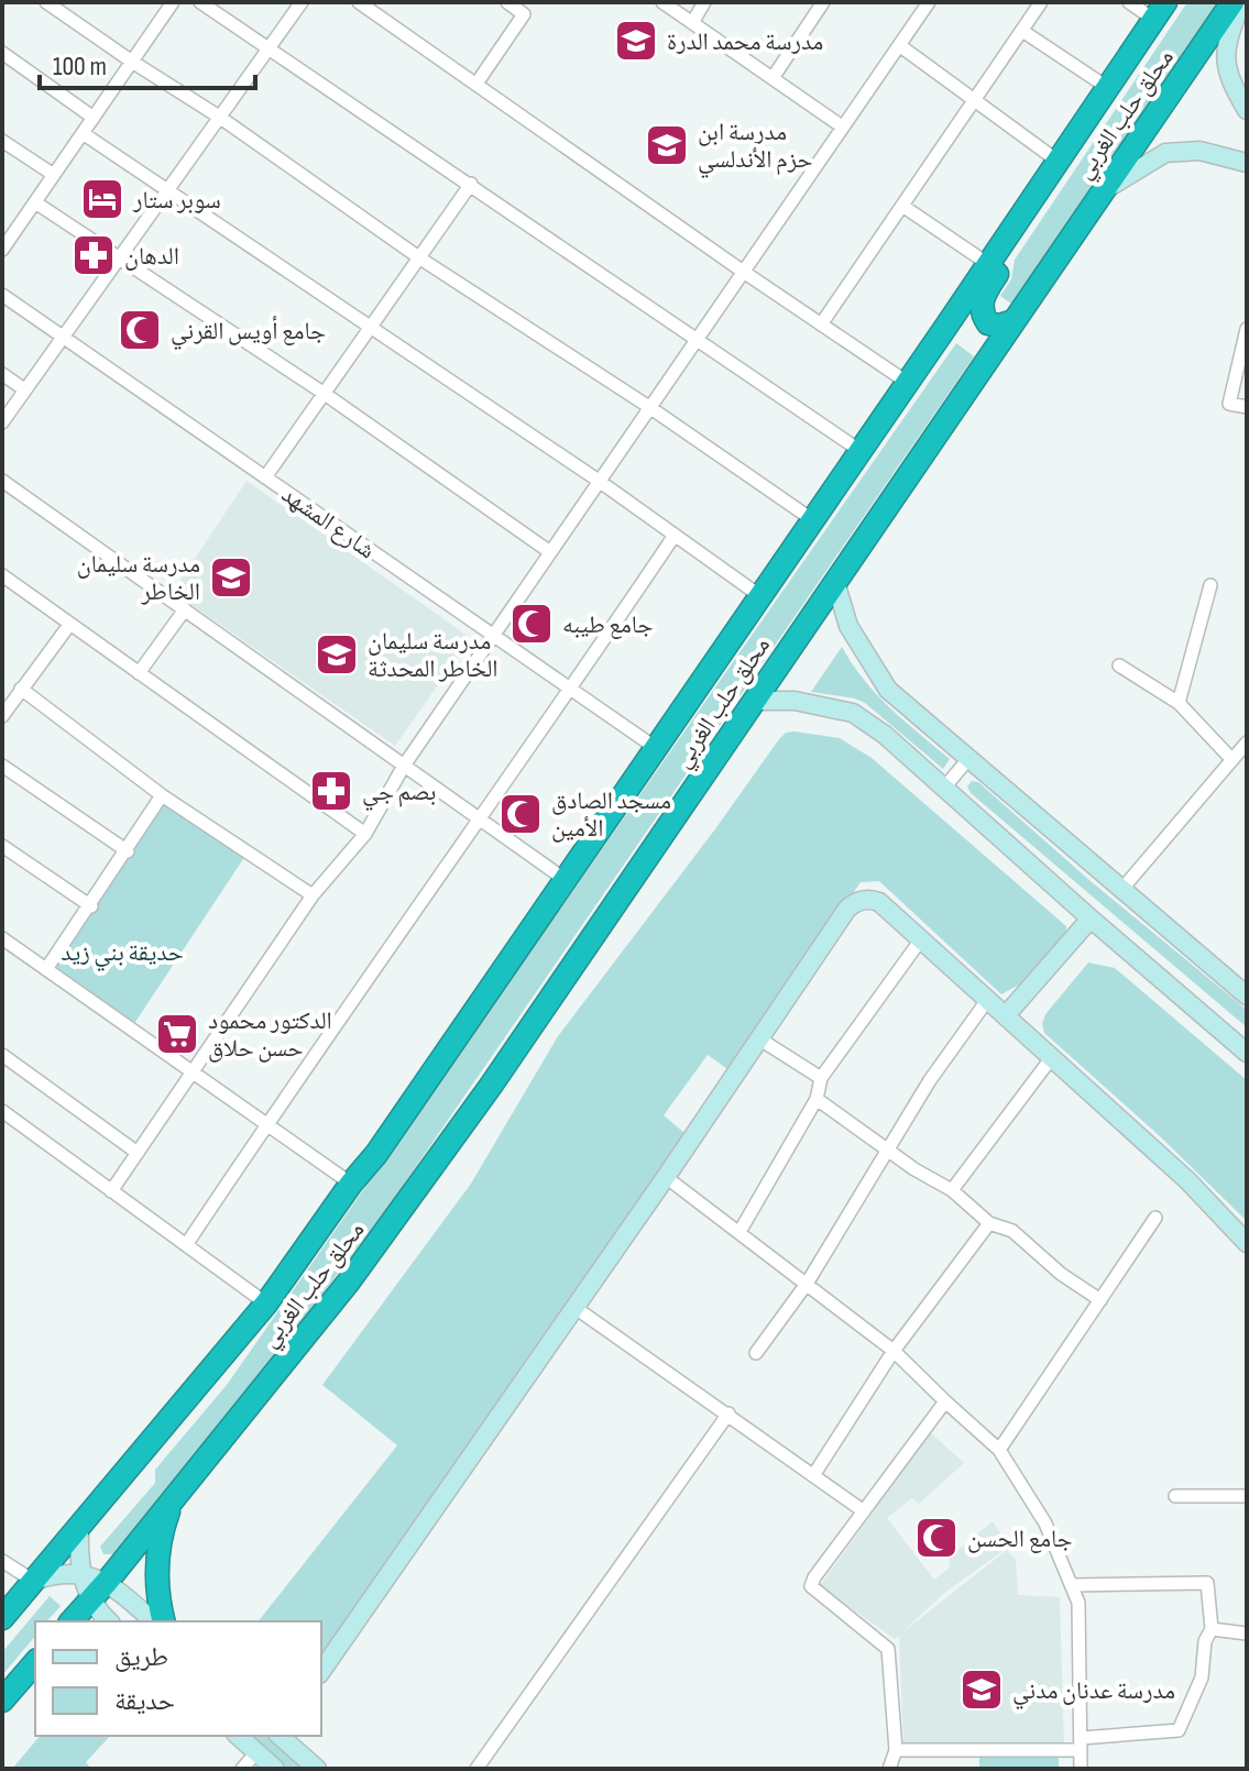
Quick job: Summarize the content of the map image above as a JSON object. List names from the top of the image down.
{
  "streets": {
    "highway": ["محلق حلب الغربي"],
    "street": ["شارع المشهد"]
  },
  "crossings": [
    ["محلق حلب الغربي", "شارع المشهد"]
  ],
  "parks": ["حديقة بني زيد"],
  "places": {
    "school or university": [
      "مدرسة محمد الدرة",
      "مدرسة ابن حزم الأندلسي",
      "مدرسة سليمان الخاطر",
      "مدرسة سليمان الخاطر المحدثة",
      "مدرسة عدنان مدني"
    ],
    "hotel": ["سوبر ستار"],
    "pharmacy": ["الدهان", "بصم جي"],
    "mosque": [
      "جامع أويس القرني",
      "جامع طيبه",
      "مسجد الصادق الأمين",
      "جامع الحسن"
    ],
    "supermarket": ["الدكتور محمود حسن حلاق"]
  },
  "legend": ["طريق", "حديقة"],
  "scale_bar": "100 m"
}
